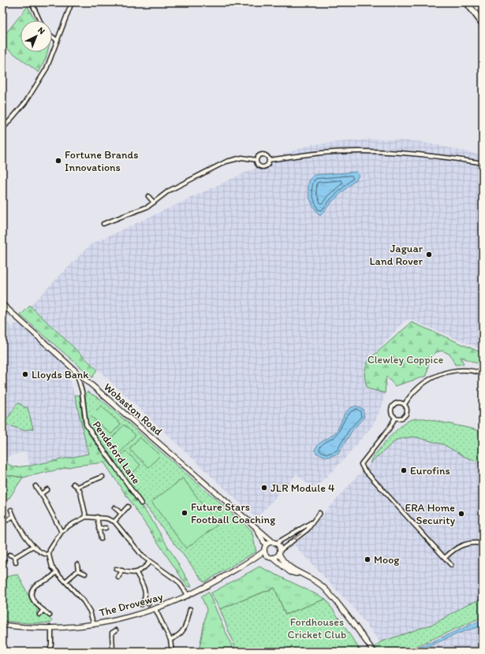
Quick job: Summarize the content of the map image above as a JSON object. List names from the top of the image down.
{
  "streets": {
    "street": ["Wobaston Road", "Pendeford Lane", "The Droveway"]
  },
  "crossings": [
    ["Wobaston Road", "Pendeford Lane"],
    ["Wobaston Road", "The Droveway"]
  ],
  "parks": ["Clewley Coppice", "Fordhouses Cricket Club"],
  "places": [
    "Fortune Brands Innovations",
    "Jaguar Land Rover",
    "Lloyds Bank",
    "Eurofins",
    "JLR Module 4",
    "Future Stars Football Coaching",
    "ERA Home Security",
    "Moog"
  ],
  "north": "top right"
}
